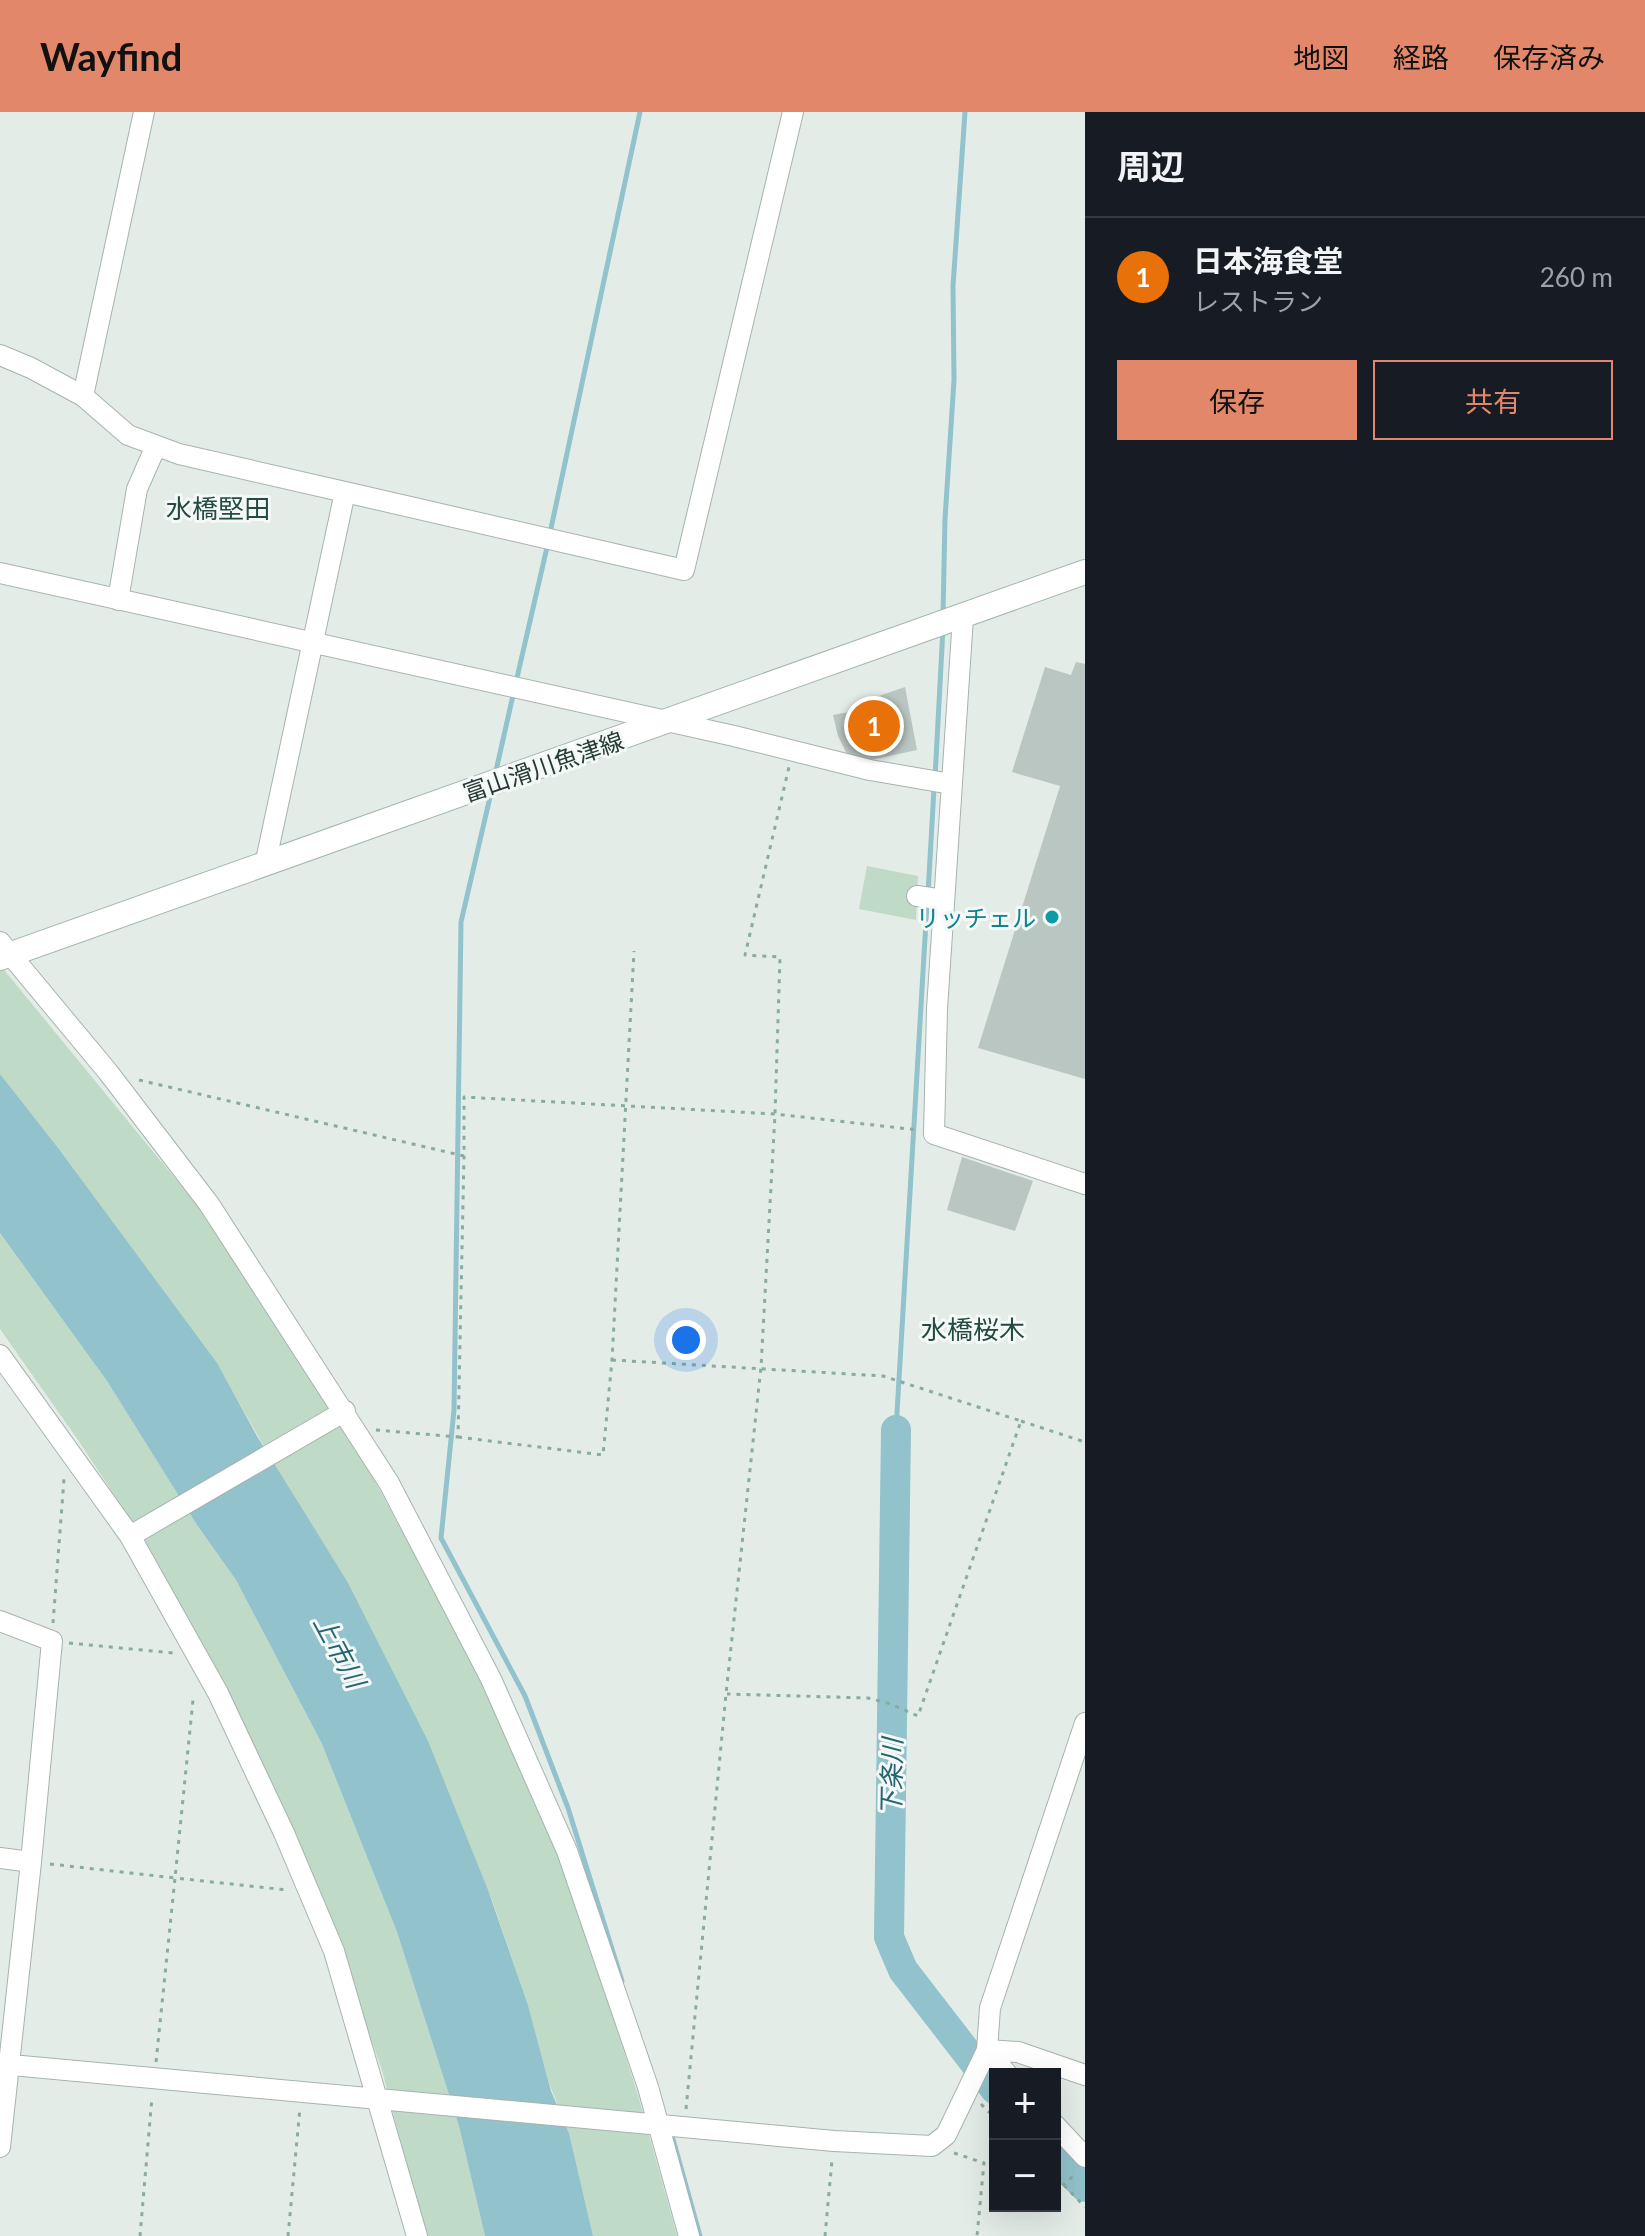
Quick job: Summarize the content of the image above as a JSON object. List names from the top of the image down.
{
  "streets": {
    "main road": ["富山滑川魚津線"]
  },
  "districts": ["水橋堅田", "水橋桜木"],
  "water": ["上市川", "下条川"],
  "places": ["リッチェル"],
  "page": {
    "header": "Wayfind",
    "nav": ["地図", "経路", "保存済み"],
    "heading": "周辺",
    "list": [
      {
        "mark": "1",
        "name": "日本海食堂",
        "note": "レストラン",
        "value": "260 m"
      }
    ],
    "buttons": ["保存", "共有"],
    "pins": "1",
    "map_buttons": ["+", "−"]
  }
}
